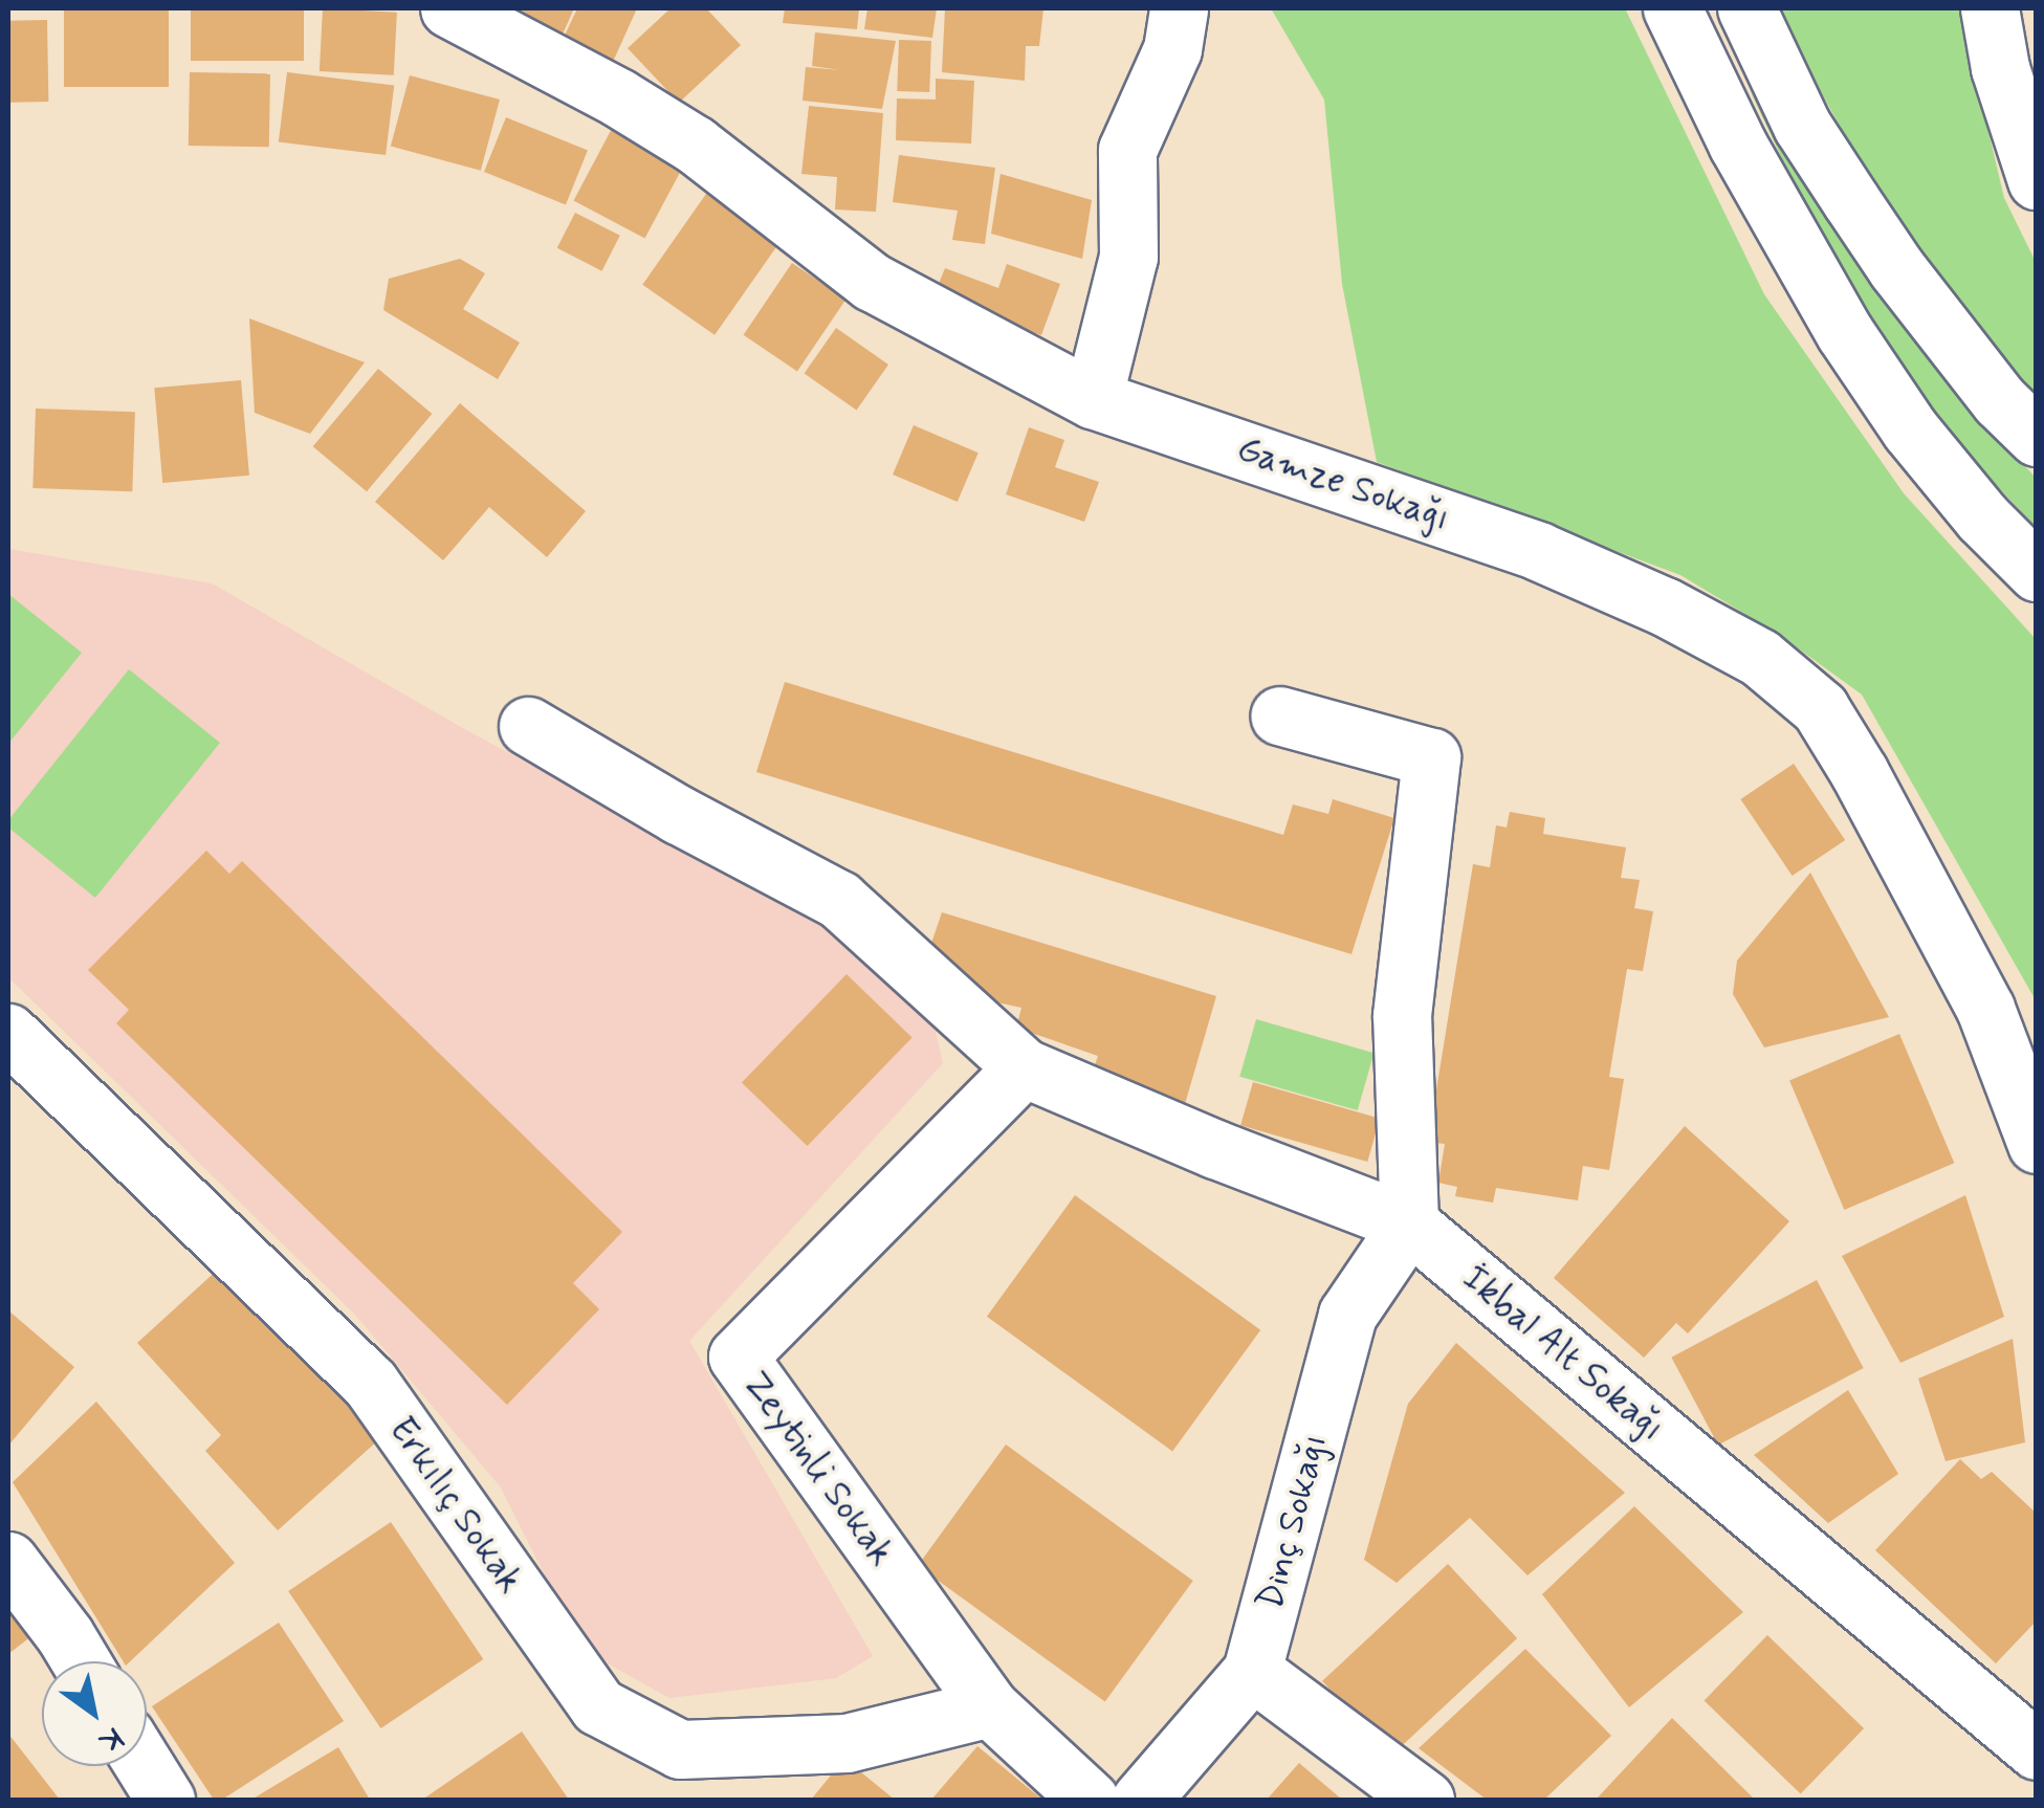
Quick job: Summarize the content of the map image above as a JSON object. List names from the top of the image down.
{
  "streets": {
    "street": [
      "Gamze Sokağı",
      "İkbal Alt Sokağı",
      "Zeytinli Sokak",
      "Erkılıç Sokak",
      "Dinç Sokağı"
    ]
  },
  "crossings": [
    ["İkbal Alt Sokağı", "Zeytinli Sokak"],
    ["İkbal Alt Sokağı", "Dinç Sokağı"],
    ["Zeytinli Sokak", "Erkılıç Sokak"]
  ],
  "north": "bottom right"
}
